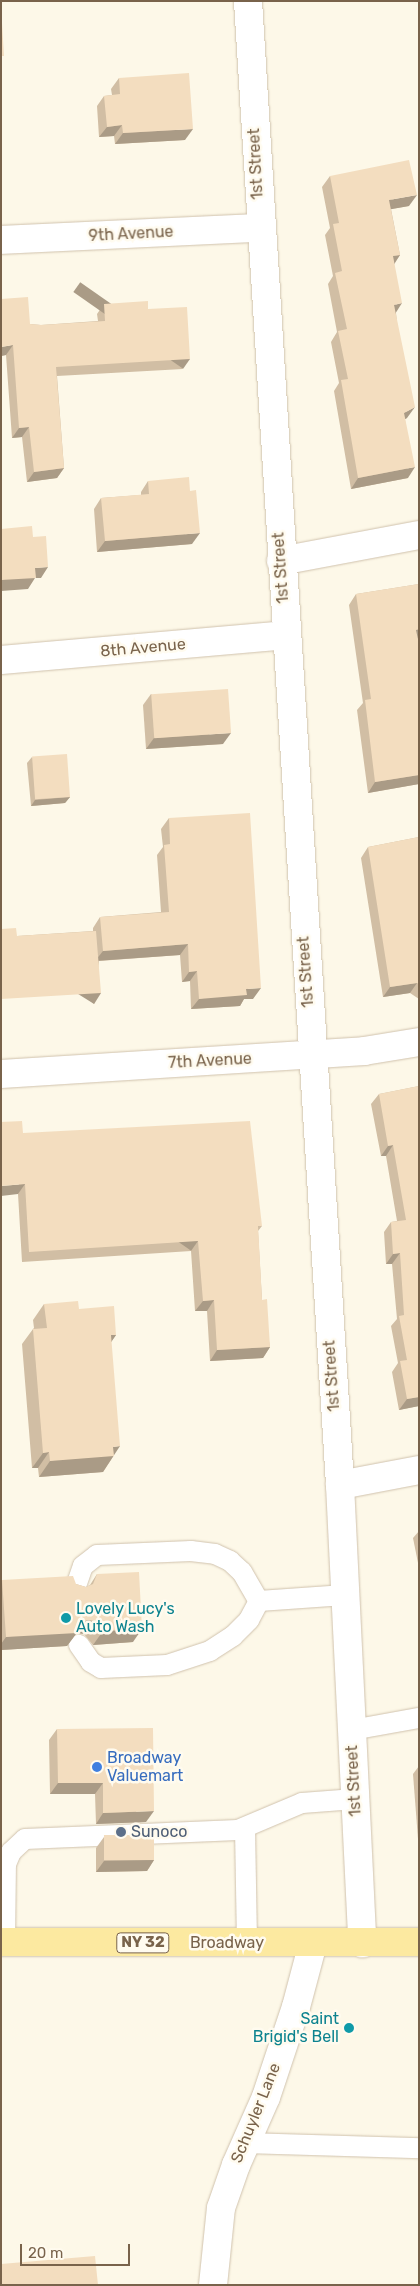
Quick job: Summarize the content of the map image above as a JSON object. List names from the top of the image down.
{
  "streets": {
    "main road": ["NY 32", "Broadway"],
    "street": [
      "1st Street",
      "9th Avenue",
      "8th Avenue",
      "7th Avenue",
      "Schuyler Lane"
    ]
  },
  "crossings": [
    ["1st Street", "9th Avenue"],
    ["1st Street", "8th Avenue"],
    ["1st Street", "7th Avenue"],
    ["1st Street", "NY 32"],
    ["1st Street", "Broadway"],
    ["NY 32", "Broadway"],
    ["Broadway", "Schuyler Lane"]
  ],
  "places": [
    "Lovely Lucy's Auto Wash",
    "Broadway Valuemart",
    "Sunoco",
    "Saint Brigid's Bell"
  ],
  "scale_bar": "20 m"
}
